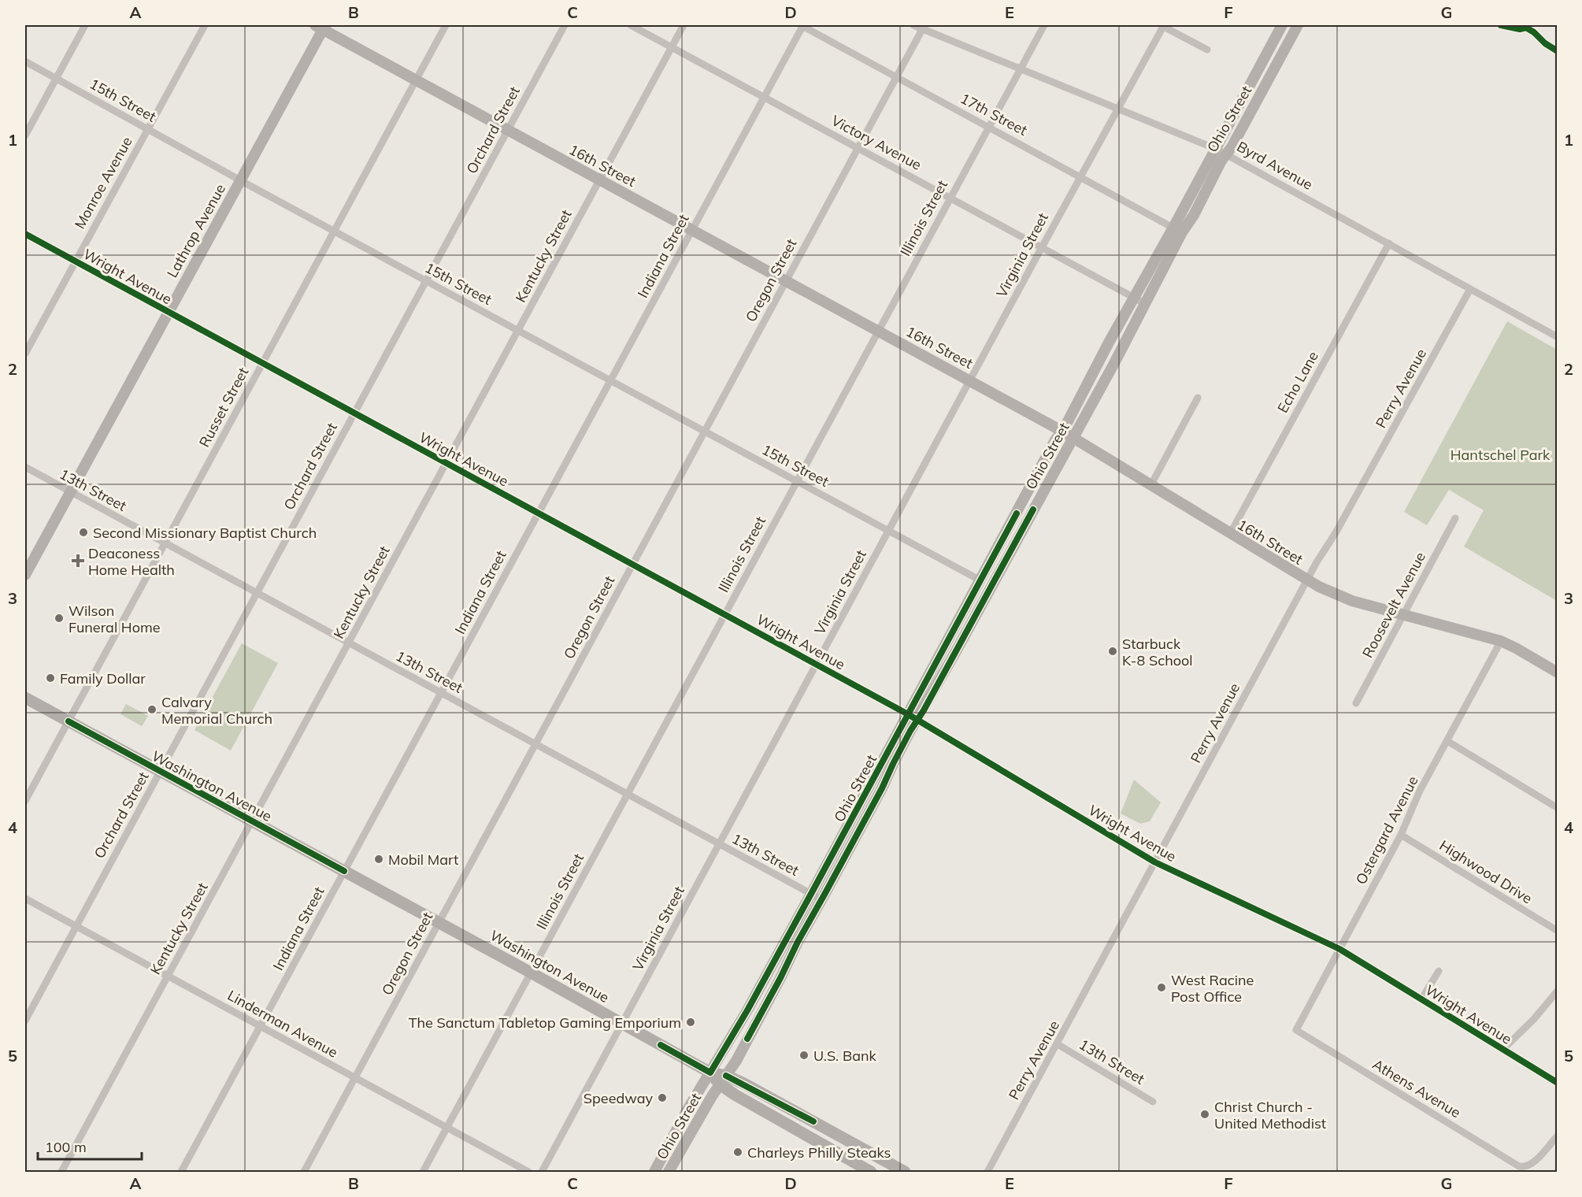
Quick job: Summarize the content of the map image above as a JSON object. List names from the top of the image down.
{
  "streets": {
    "main road": ["Washington Avenue"],
    "street": [
      "15th Street",
      "17th Street",
      "Ohio Street",
      "Orchard Street",
      "Victory Avenue",
      "16th Street",
      "Byrd Avenue",
      "Monroe Avenue",
      "Illinois Street",
      "Lathrop Avenue",
      "Virginia Street",
      "Kentucky Street",
      "Indiana Street",
      "Wright Avenue",
      "Oregon Street",
      "Echo Lane",
      "Perry Avenue",
      "Russet Street",
      "13th Street",
      "Roosevelt Avenue",
      "Ostergard Avenue",
      "Highwood Drive",
      "Linderman Avenue",
      "Athens Avenue"
    ]
  },
  "crossings": [
    ["15th Street", "Ohio Street"],
    ["15th Street", "Orchard Street"],
    ["15th Street", "Monroe Avenue"],
    ["15th Street", "Illinois Street"],
    ["15th Street", "Lathrop Avenue"],
    ["15th Street", "Virginia Street"],
    ["15th Street", "Kentucky Street"],
    ["15th Street", "Indiana Street"],
    ["15th Street", "Oregon Street"],
    ["15th Street", "Russet Street"],
    ["17th Street", "Ohio Street"],
    ["17th Street", "Illinois Street"],
    ["17th Street", "Virginia Street"],
    ["17th Street", "Indiana Street"],
    ["17th Street", "Oregon Street"],
    ["Ohio Street", "Victory Avenue"],
    ["Ohio Street", "16th Street"],
    ["Ohio Street", "Byrd Avenue"],
    ["Ohio Street", "Wright Avenue"],
    ["Ohio Street", "13th Street"],
    ["Ohio Street", "Washington Avenue"],
    ["Orchard Street", "16th Street"],
    ["Orchard Street", "Wright Avenue"],
    ["Orchard Street", "13th Street"],
    ["Orchard Street", "Washington Avenue"],
    ["Orchard Street", "Linderman Avenue"],
    ["Victory Avenue", "Illinois Street"],
    ["Victory Avenue", "Virginia Street"],
    ["Victory Avenue", "Kentucky Street"],
    ["Victory Avenue", "Indiana Street"],
    ["Victory Avenue", "Oregon Street"],
    ["16th Street", "Illinois Street"],
    ["16th Street", "Lathrop Avenue"],
    ["16th Street", "Virginia Street"],
    ["16th Street", "Kentucky Street"],
    ["16th Street", "Indiana Street"],
    ["16th Street", "Oregon Street"],
    ["16th Street", "Echo Lane"],
    ["16th Street", "Perry Avenue"],
    ["16th Street", "Russet Street"],
    ["16th Street", "Roosevelt Avenue"],
    ["16th Street", "Ostergard Avenue"],
    ["Byrd Avenue", "Illinois Street"],
    ["Byrd Avenue", "Virginia Street"],
    ["Byrd Avenue", "Oregon Street"],
    ["Byrd Avenue", "Echo Lane"],
    ["Byrd Avenue", "Perry Avenue"],
    ["Monroe Avenue", "Wright Avenue"],
    ["Illinois Street", "Wright Avenue"],
    ["Illinois Street", "13th Street"],
    ["Illinois Street", "Washington Avenue"],
    ["Illinois Street", "Linderman Avenue"],
    ["Lathrop Avenue", "Wright Avenue"],
    ["Lathrop Avenue", "13th Street"],
    ["Virginia Street", "Wright Avenue"],
    ["Virginia Street", "13th Street"],
    ["Virginia Street", "Washington Avenue"],
    ["Kentucky Street", "Wright Avenue"],
    ["Kentucky Street", "13th Street"],
    ["Kentucky Street", "Washington Avenue"],
    ["Kentucky Street", "Linderman Avenue"],
    ["Indiana Street", "Wright Avenue"],
    ["Indiana Street", "13th Street"],
    ["Indiana Street", "Washington Avenue"],
    ["Indiana Street", "Linderman Avenue"],
    ["Wright Avenue", "Oregon Street"],
    ["Wright Avenue", "Perry Avenue"],
    ["Wright Avenue", "Russet Street"],
    ["Wright Avenue", "Ostergard Avenue"],
    ["Oregon Street", "13th Street"],
    ["Oregon Street", "Washington Avenue"],
    ["Oregon Street", "Linderman Avenue"],
    ["Perry Avenue", "13th Street"],
    ["Russet Street", "13th Street"],
    ["Russet Street", "Washington Avenue"],
    ["Ostergard Avenue", "Highwood Drive"],
    ["Ostergard Avenue", "Athens Avenue"]
  ],
  "parks": ["Hantschel Park"],
  "places": {
    "other": [
      "Second Missionary Baptist Church",
      "Wilson Funeral Home",
      "Starbuck K-8 School",
      "Family Dollar",
      "Calvary Memorial Church",
      "Mobil Mart",
      "West Racine Post Office",
      "The Sanctum Tabletop Gaming Emporium",
      "U.S. Bank",
      "Speedway",
      "Christ Church - United Methodist",
      "Charleys Philly Steaks"
    ],
    "health": ["Deaconess Home Health"]
  },
  "scale_bar": "100 m",
  "grid": {
    "columns": [
      "A",
      "B",
      "C",
      "D",
      "E",
      "F",
      "G"
    ],
    "rows": [
      "1",
      "2",
      "3",
      "4",
      "5"
    ]
  }
}
